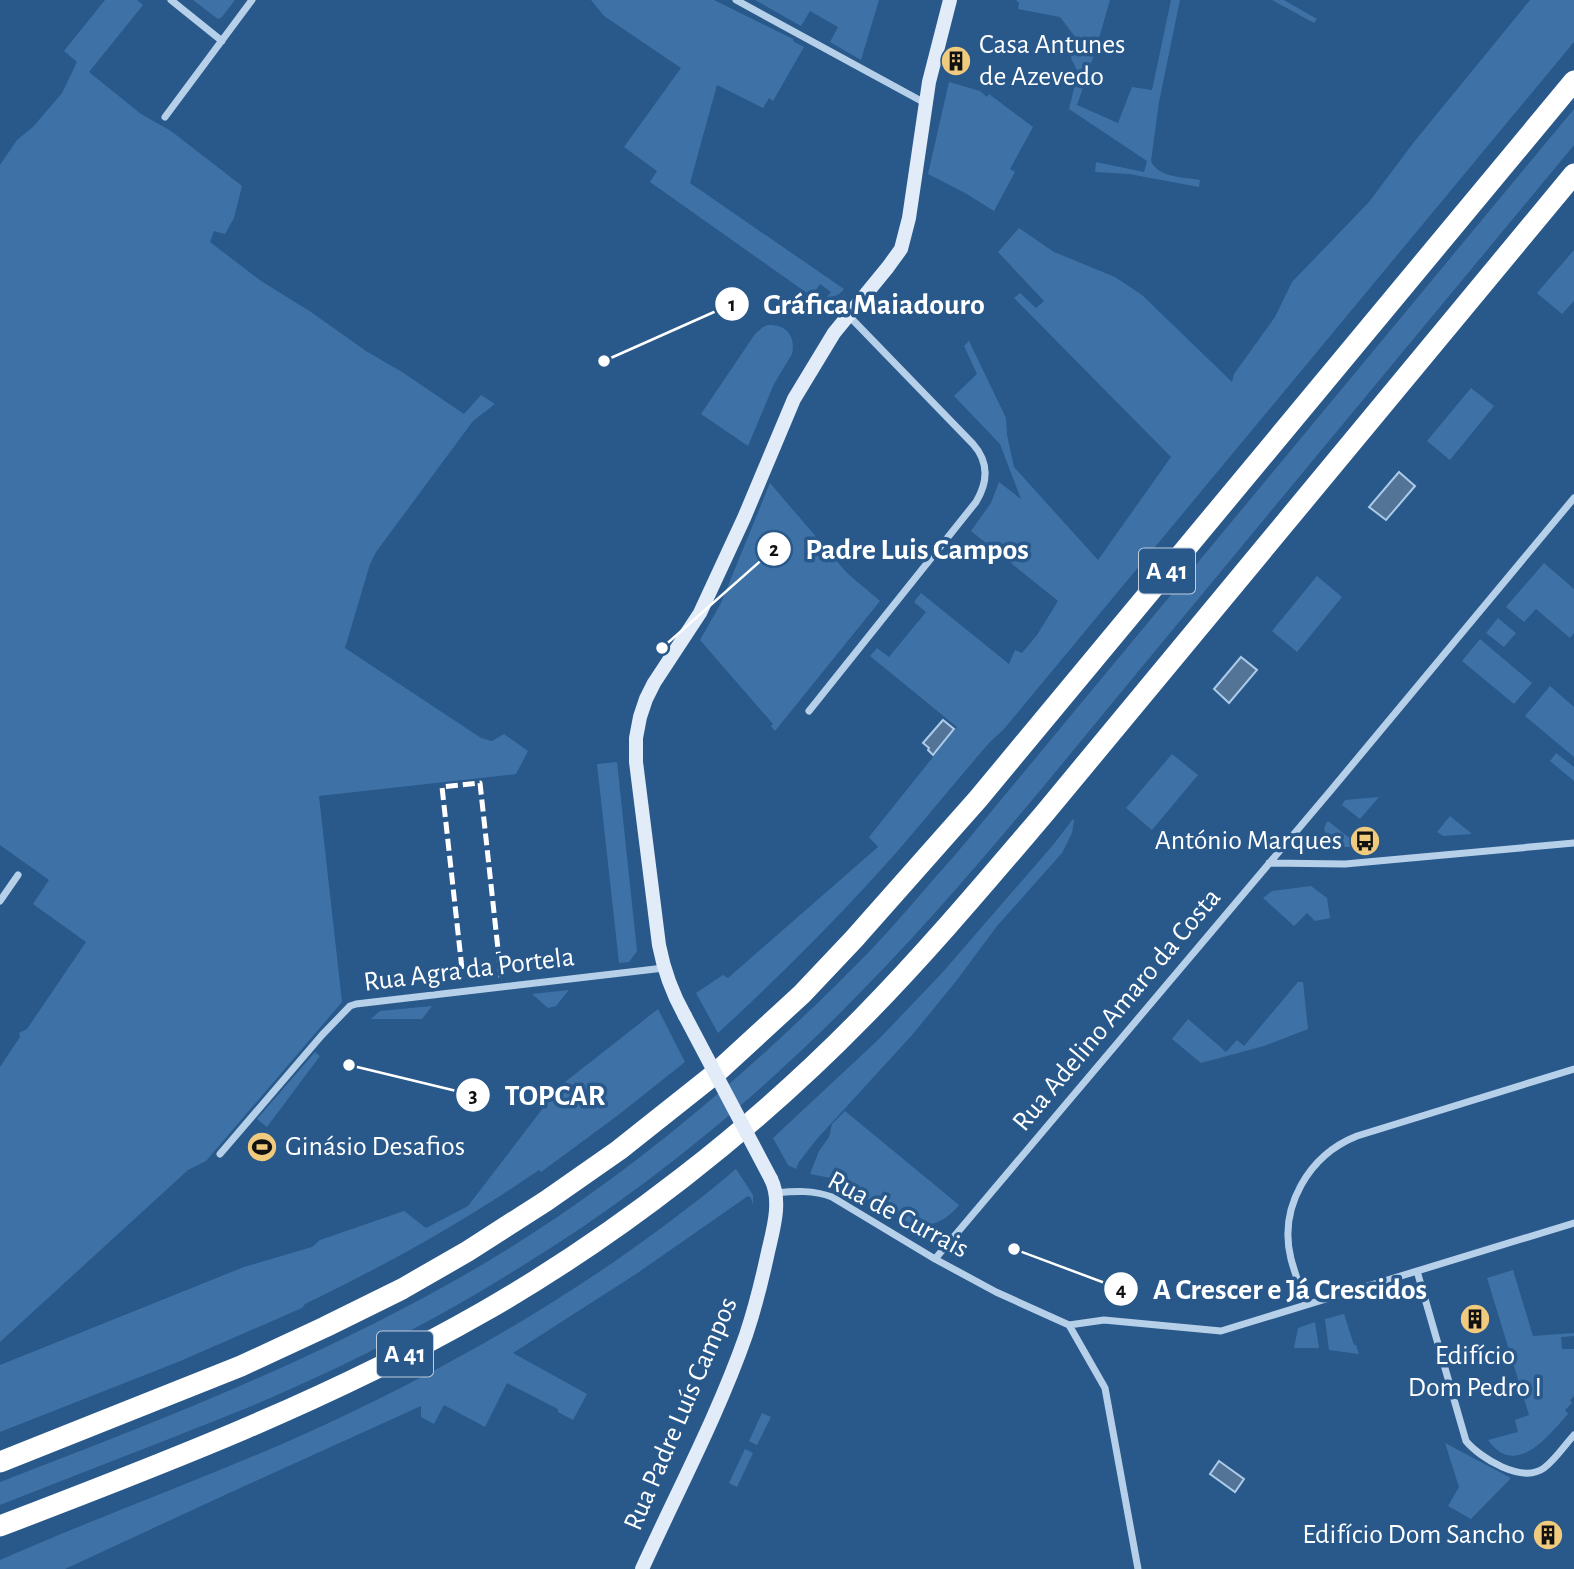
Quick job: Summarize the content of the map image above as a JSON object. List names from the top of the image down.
{
  "streets": {
    "highway": ["A 41"],
    "street": [
      "Rua Agra da Portela",
      "Rua Adelino Amaro da Costa",
      "Rua de Currais",
      "Rua Padre Luís Campos"
    ]
  },
  "crossings": [
    ["Rua Adelino Amaro da Costa", "Rua de Currais"],
    ["Rua de Currais", "Rua Padre Luís Campos"]
  ],
  "places": {
    "building": ["Casa Antunes de Azevedo", "Edifício Dom Pedro I", "Edifício Dom Sancho"],
    "other": [
      "Gráfica Maiadouro",
      "Padre Luis Campos",
      "TOPCAR",
      "A Crescer e Já Crescidos"
    ],
    "bus stop": ["António Marques"],
    "sports": ["Ginásio Desafios"]
  }
}
